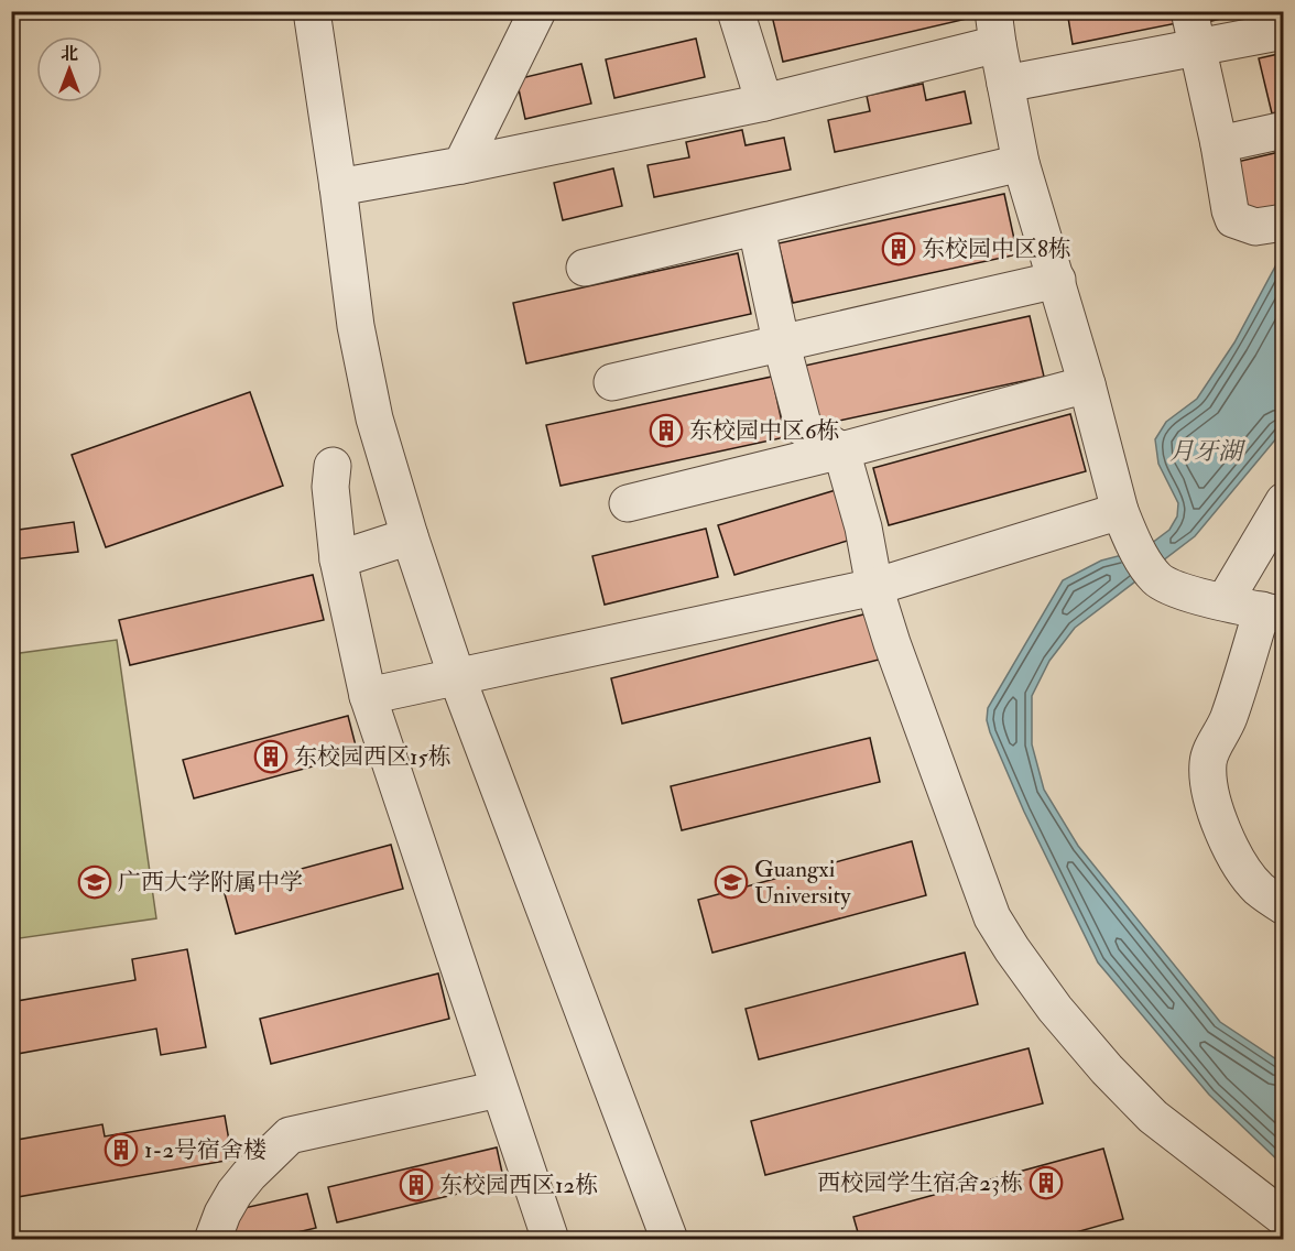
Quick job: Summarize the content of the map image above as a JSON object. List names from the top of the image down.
{
  "water": ["月牙湖"],
  "places": {
    "building": [
      "东校园中区8栋",
      "东校园中区6栋",
      "东校园西区15栋",
      "1-2号宿舍楼",
      "西校园学生宿舍23栋",
      "东校园西区12栋"
    ],
    "school or university": ["广西大学附属中学", "Guangxi University"]
  },
  "north": "top"
}
